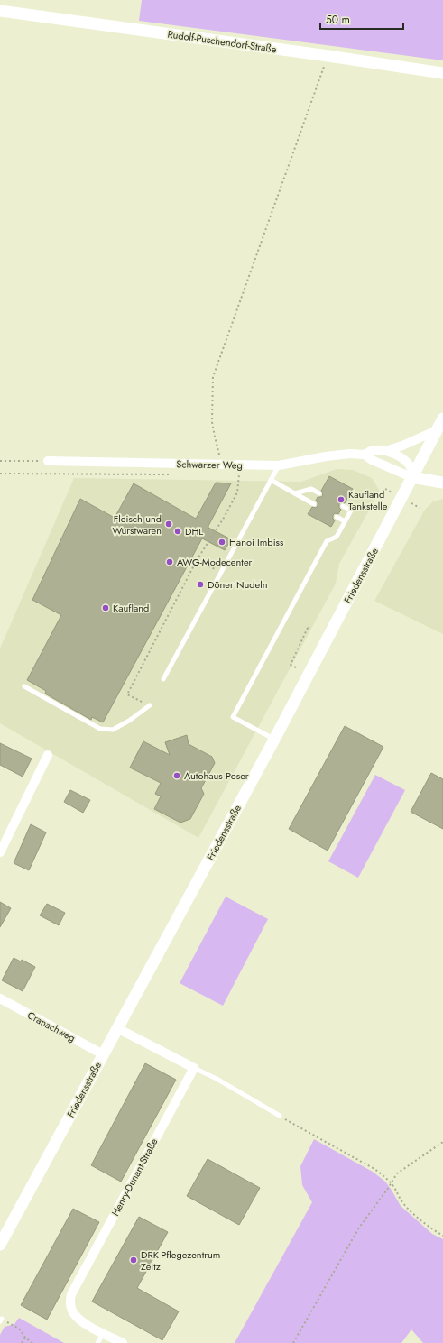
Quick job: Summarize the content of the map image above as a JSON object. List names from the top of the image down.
{
  "streets": {
    "street": [
      "Rudolf-Puschendorf-Straße",
      "Schwarzer Weg",
      "Friedensstraße",
      "Cranachweg",
      "Henry-Dunant-Straße"
    ]
  },
  "crossings": [
    ["Schwarzer Weg", "Friedensstraße"],
    ["Friedensstraße", "Cranachweg"]
  ],
  "places": [
    "Kaufland Tankstelle",
    "Fleisch und Wurstwaren",
    "DHL",
    "Hanoi Imbiss",
    "AWG-Modecenter",
    "Döner Nudeln",
    "Kaufland",
    "Autohaus Poser",
    "DRK-Pflegezentrum Zeitz"
  ],
  "scale_bar": "50 m"
}
